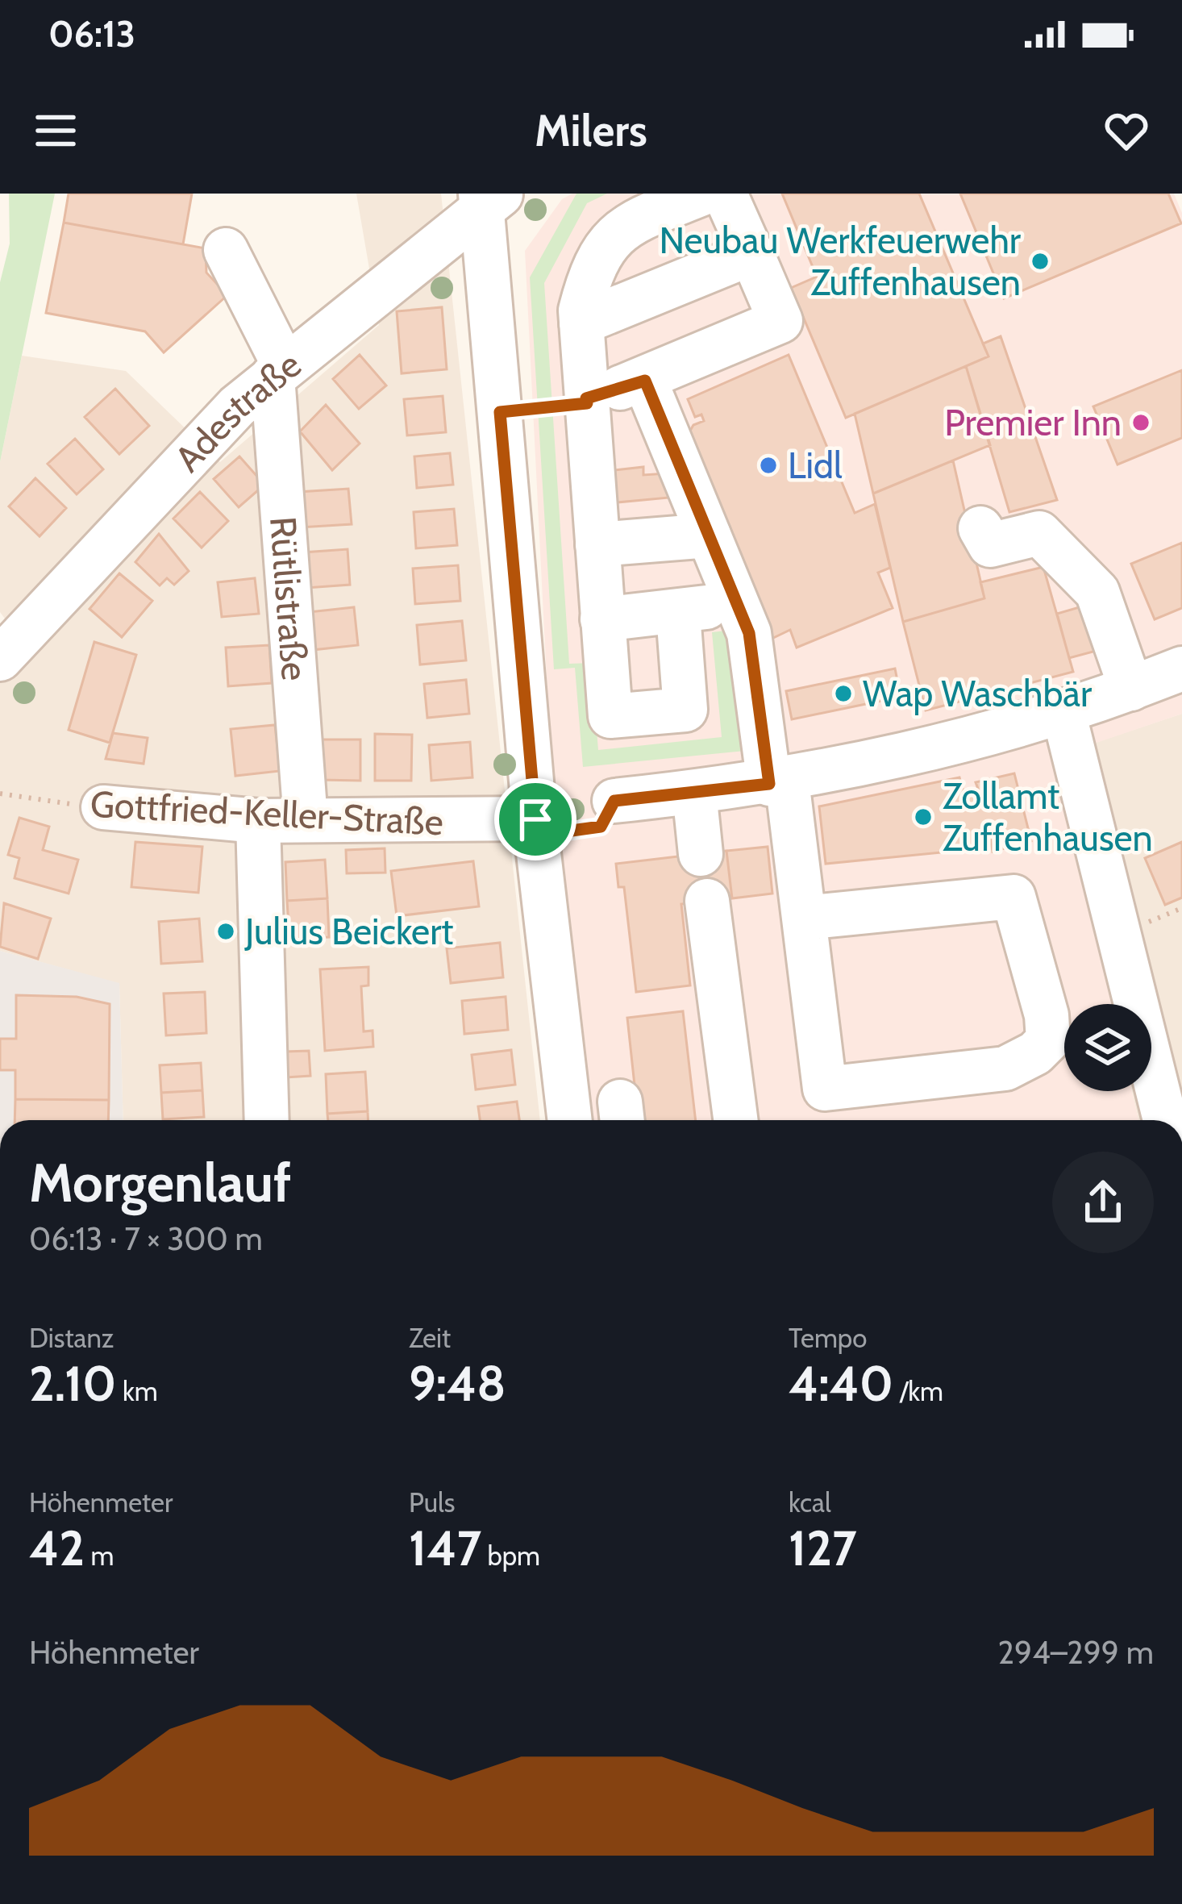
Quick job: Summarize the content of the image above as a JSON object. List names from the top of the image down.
{
  "streets": {
    "street": ["Adestraße", "Rütlistraße", "Gottfried-Keller-Straße"]
  },
  "crossings": [
    ["Adestraße", "Rütlistraße"],
    ["Rütlistraße", "Gottfried-Keller-Straße"]
  ],
  "places": [
    "Neubau Werkfeuerwehr Zuffenhausen",
    "Premier Inn",
    "Lidl",
    "Wap Waschbär",
    "Zollamt Zuffenhausen",
    "Julius Beickert"
  ],
  "page": {
    "status": "06:13",
    "header": "Milers",
    "heading": ["Morgenlauf", "06:13 · 7 × 300 m"],
    "stats": [
      ["Distanz", "2.10 km"],
      ["Zeit", "9:48"],
      ["Tempo", "4:40 /km"],
      ["Höhenmeter", "42 m"],
      ["Puls", "147 bpm"],
      ["kcal", "127"]
    ],
    "chart": ["Höhenmeter", "294–299 m"]
  }
}
